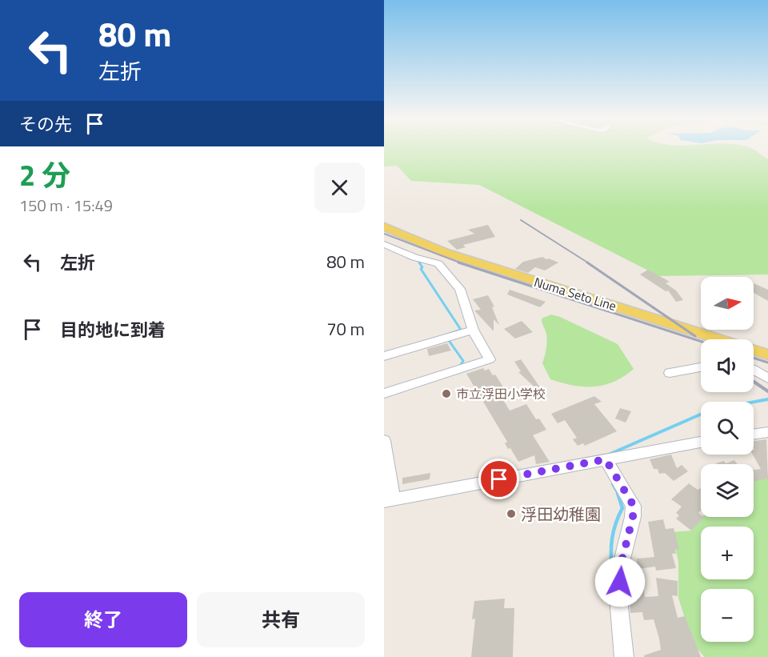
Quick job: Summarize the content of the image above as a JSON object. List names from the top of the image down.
{
  "streets": {
    "main road": ["Numa Seto Line"]
  },
  "places": ["市立浮田小学校", "浮田幼稚園"],
  "north": "right",
  "page": {
    "turn": ["80 m", "左折"],
    "then": "その先",
    "heading": ["2 分", "150 m · 15:49"],
    "list": [
      {
        "name": "左折",
        "value": "80 m"
      },
      {
        "name": "目的地に到着",
        "value": "70 m"
      }
    ],
    "map_buttons": ["+", "−"],
    "buttons": ["終了", "共有"]
  }
}
